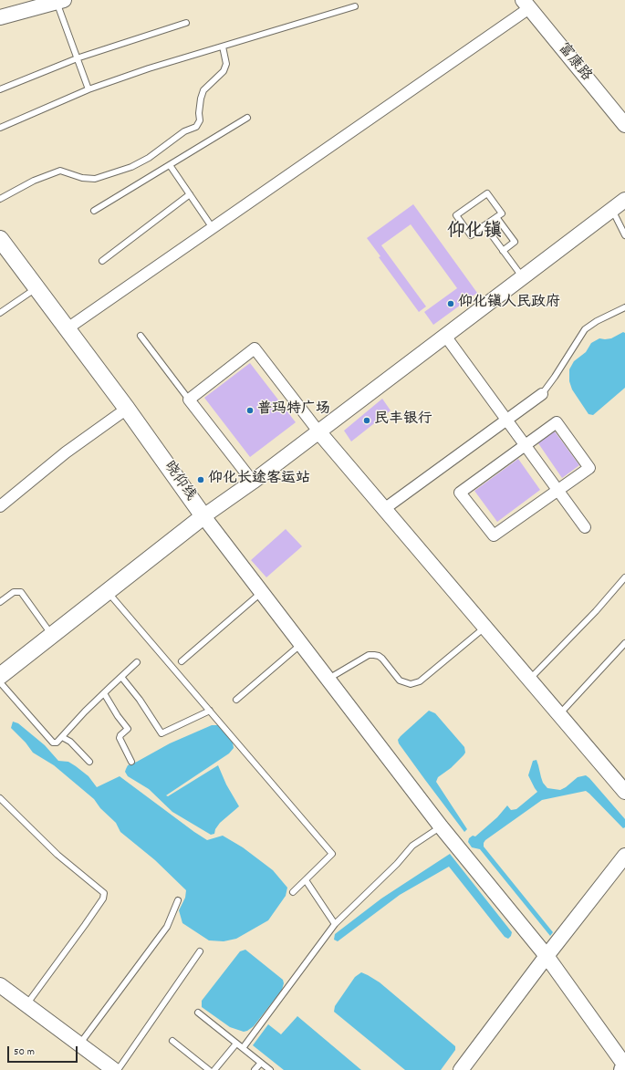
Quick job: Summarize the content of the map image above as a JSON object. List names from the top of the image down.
{
  "streets": {
    "main road": ["晓仰线"],
    "street": ["富康路"]
  },
  "districts": ["仰化镇"],
  "places": [
    "仰化镇人民政府",
    "普玛特广场",
    "民丰银行",
    "仰化长途客运站"
  ],
  "scale_bar": "50 m"
}
